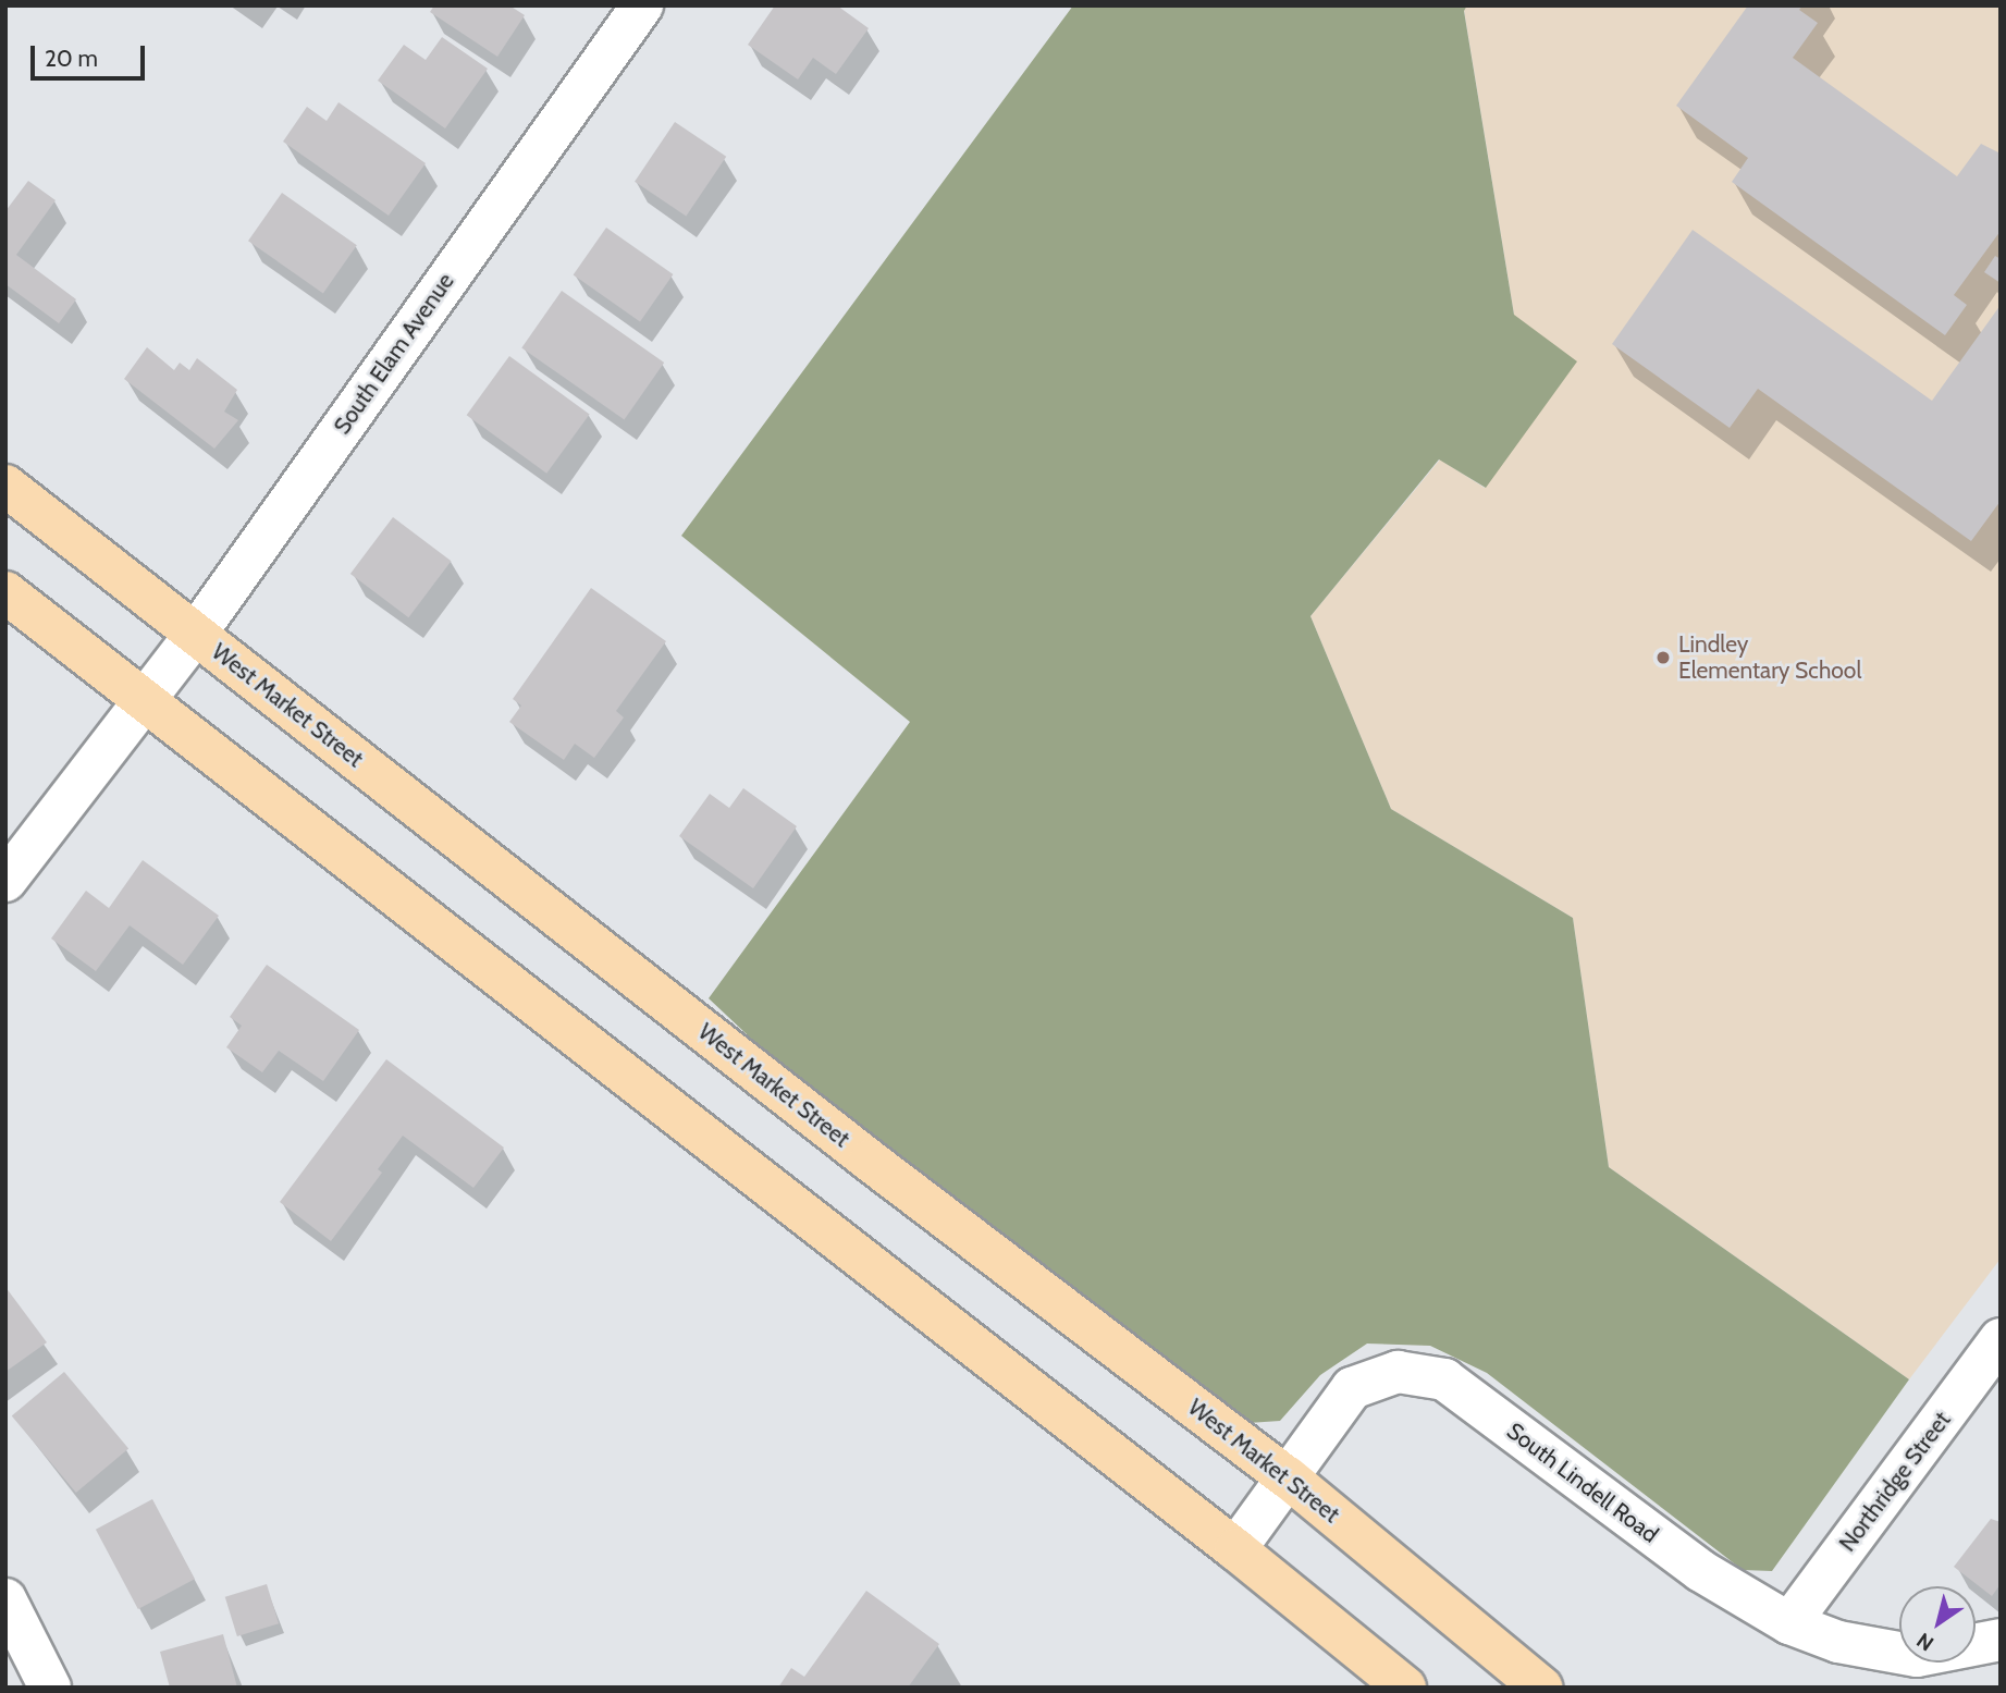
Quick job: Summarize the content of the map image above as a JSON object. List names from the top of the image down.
{
  "streets": {
    "main road": ["West Market Street"],
    "street": ["South Elam Avenue", "Northridge Street", "South Lindell Road"]
  },
  "crossings": [
    ["South Elam Avenue", "West Market Street"],
    ["West Market Street", "South Lindell Road"],
    ["Northridge Street", "South Lindell Road"]
  ],
  "places": ["Lindley Elementary School"],
  "scale_bar": "20 m",
  "north": "bottom left"
}
